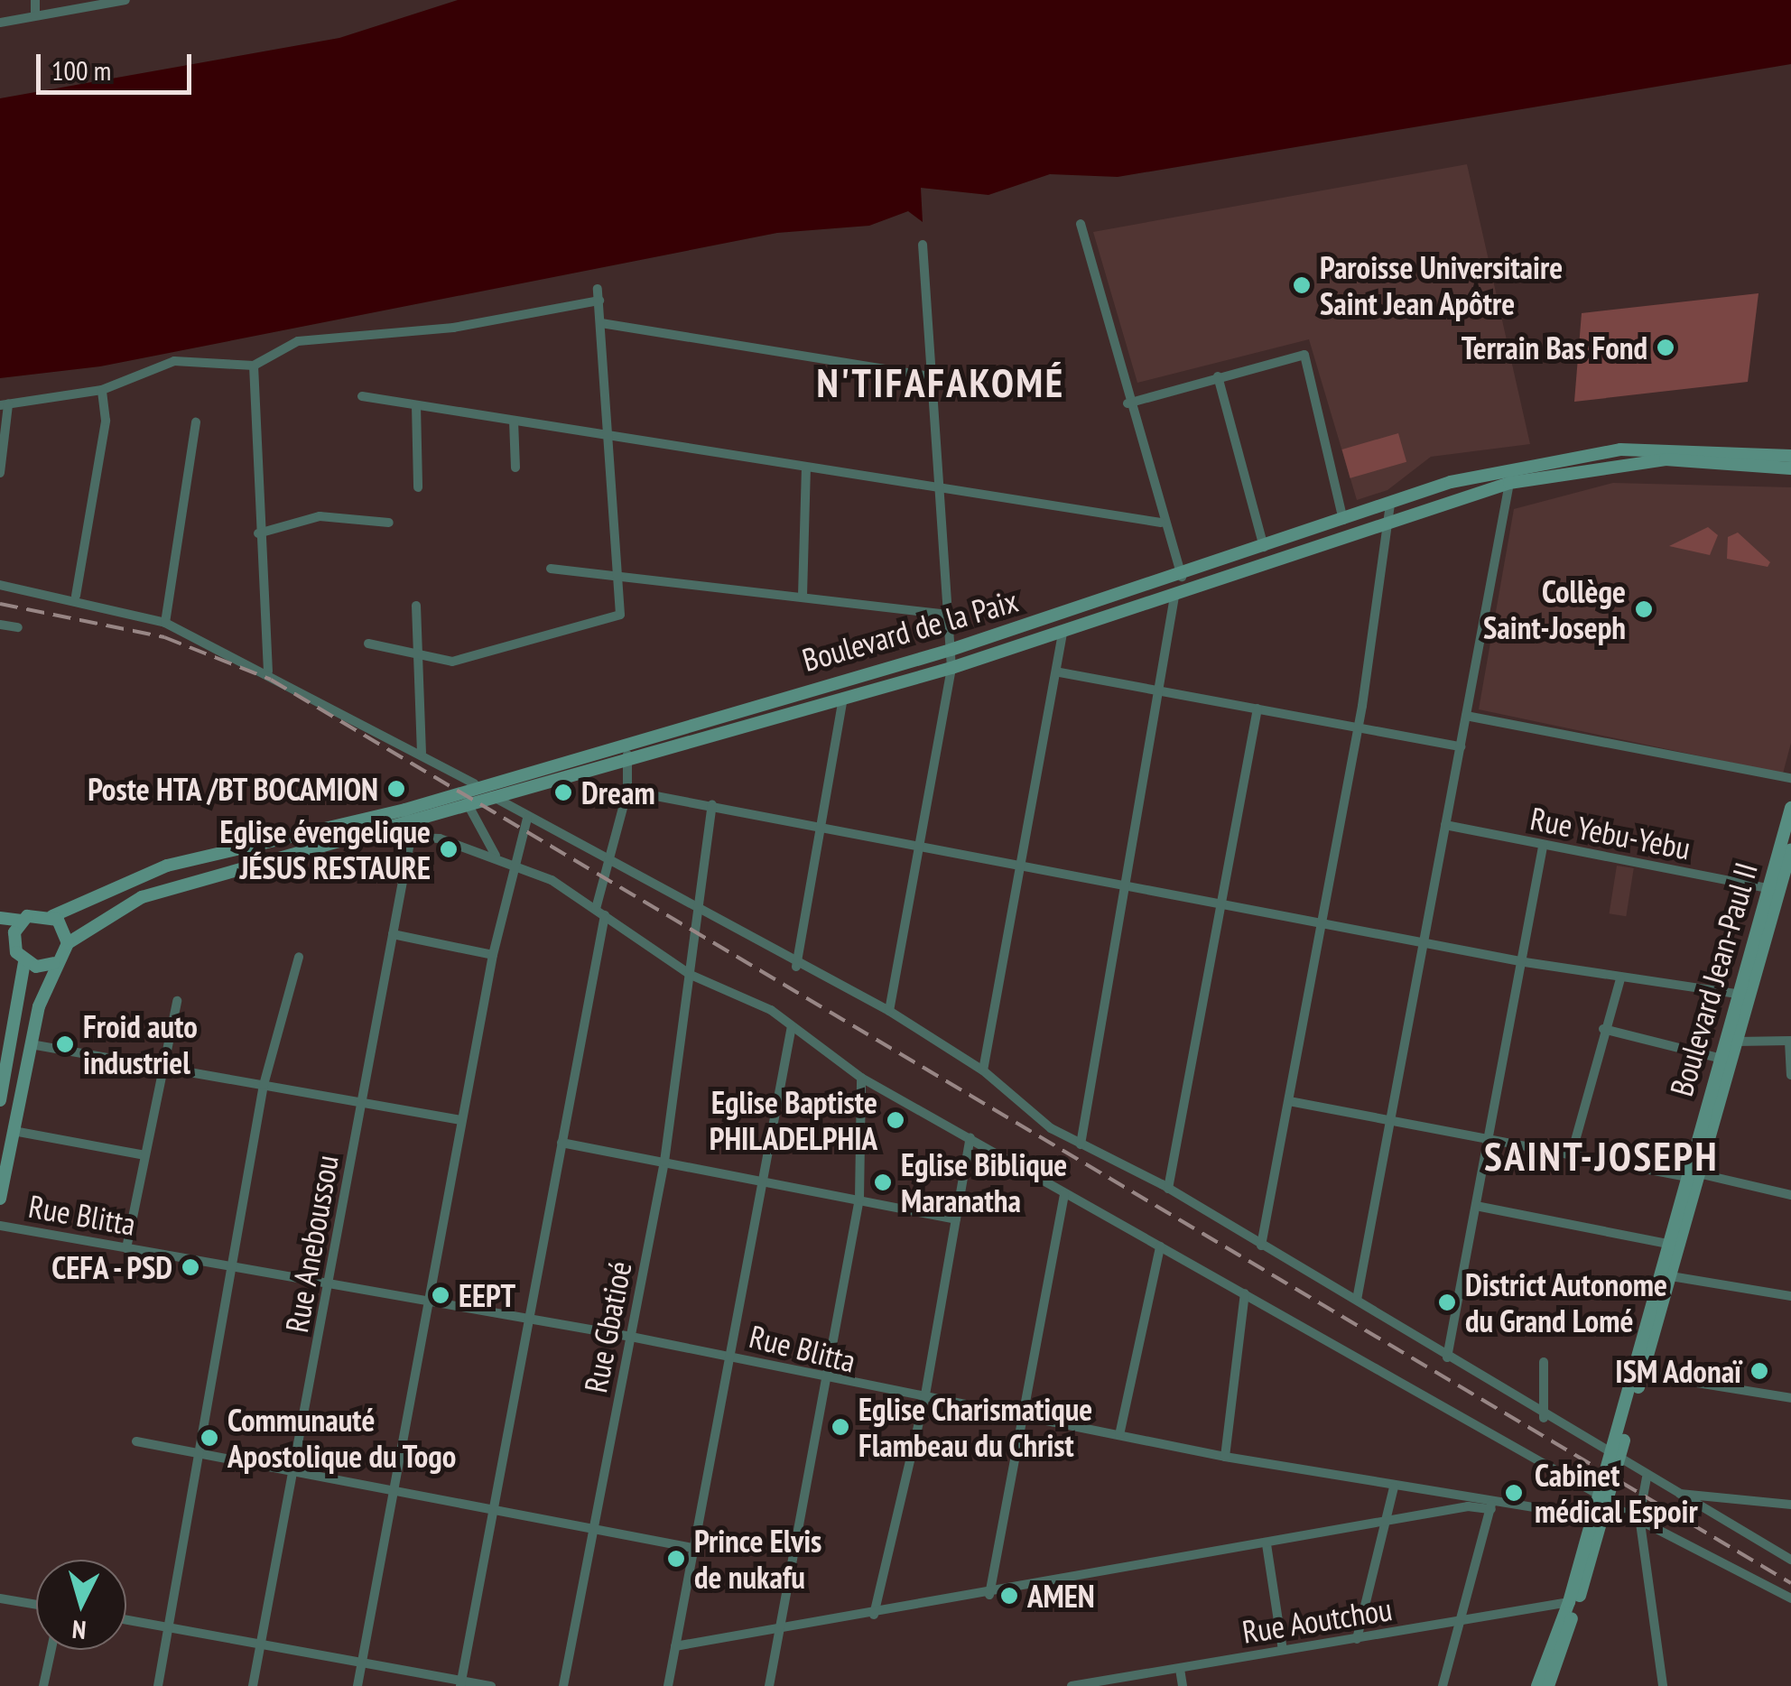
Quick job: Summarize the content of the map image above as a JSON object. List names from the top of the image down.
{
  "streets": {
    "main road": ["Boulevard de la Paix", "Boulevard Jean-Paul II"],
    "street": [
      "Rue Yebu-Yebu",
      "Rue Blitta",
      "Rue Aneboussou",
      "Rue Gbatioé",
      "Rue Aoutchou"
    ]
  },
  "crossings": [
    ["Boulevard de la Paix", "Rue Aneboussou"],
    ["Rue Yebu-Yebu", "Boulevard Jean-Paul II"],
    ["Boulevard Jean-Paul II", "Rue Blitta"],
    ["Boulevard Jean-Paul II", "Rue Aoutchou"],
    ["Rue Blitta", "Rue Aneboussou"],
    ["Rue Blitta", "Rue Gbatioé"]
  ],
  "districts": ["N'TIFAFAKOMÉ", "SAINT-JOSEPH"],
  "places": [
    "Paroisse Universitaire Saint Jean Apôtre",
    "Terrain Bas Fond",
    "Collège Saint-Joseph",
    "Poste HTA /BT BOCAMION",
    "Dream",
    "Eglise évengelique JÉSUS RESTAURE",
    "Froid auto industriel",
    "Eglise Baptiste PHILADELPHIA",
    "Eglise Biblique Maranatha",
    "CEFA - PSD",
    "EEPT",
    "District Autonome du Grand Lomé",
    "ISM Adonaï",
    "Eglise Charismatique Flambeau du Christ",
    "Communauté Apostolique du Togo",
    "Cabinet médical Espoir",
    "Prince Elvis de nukafu",
    "AMEN"
  ],
  "scale_bar": "100 m",
  "north": "bottom"
}
